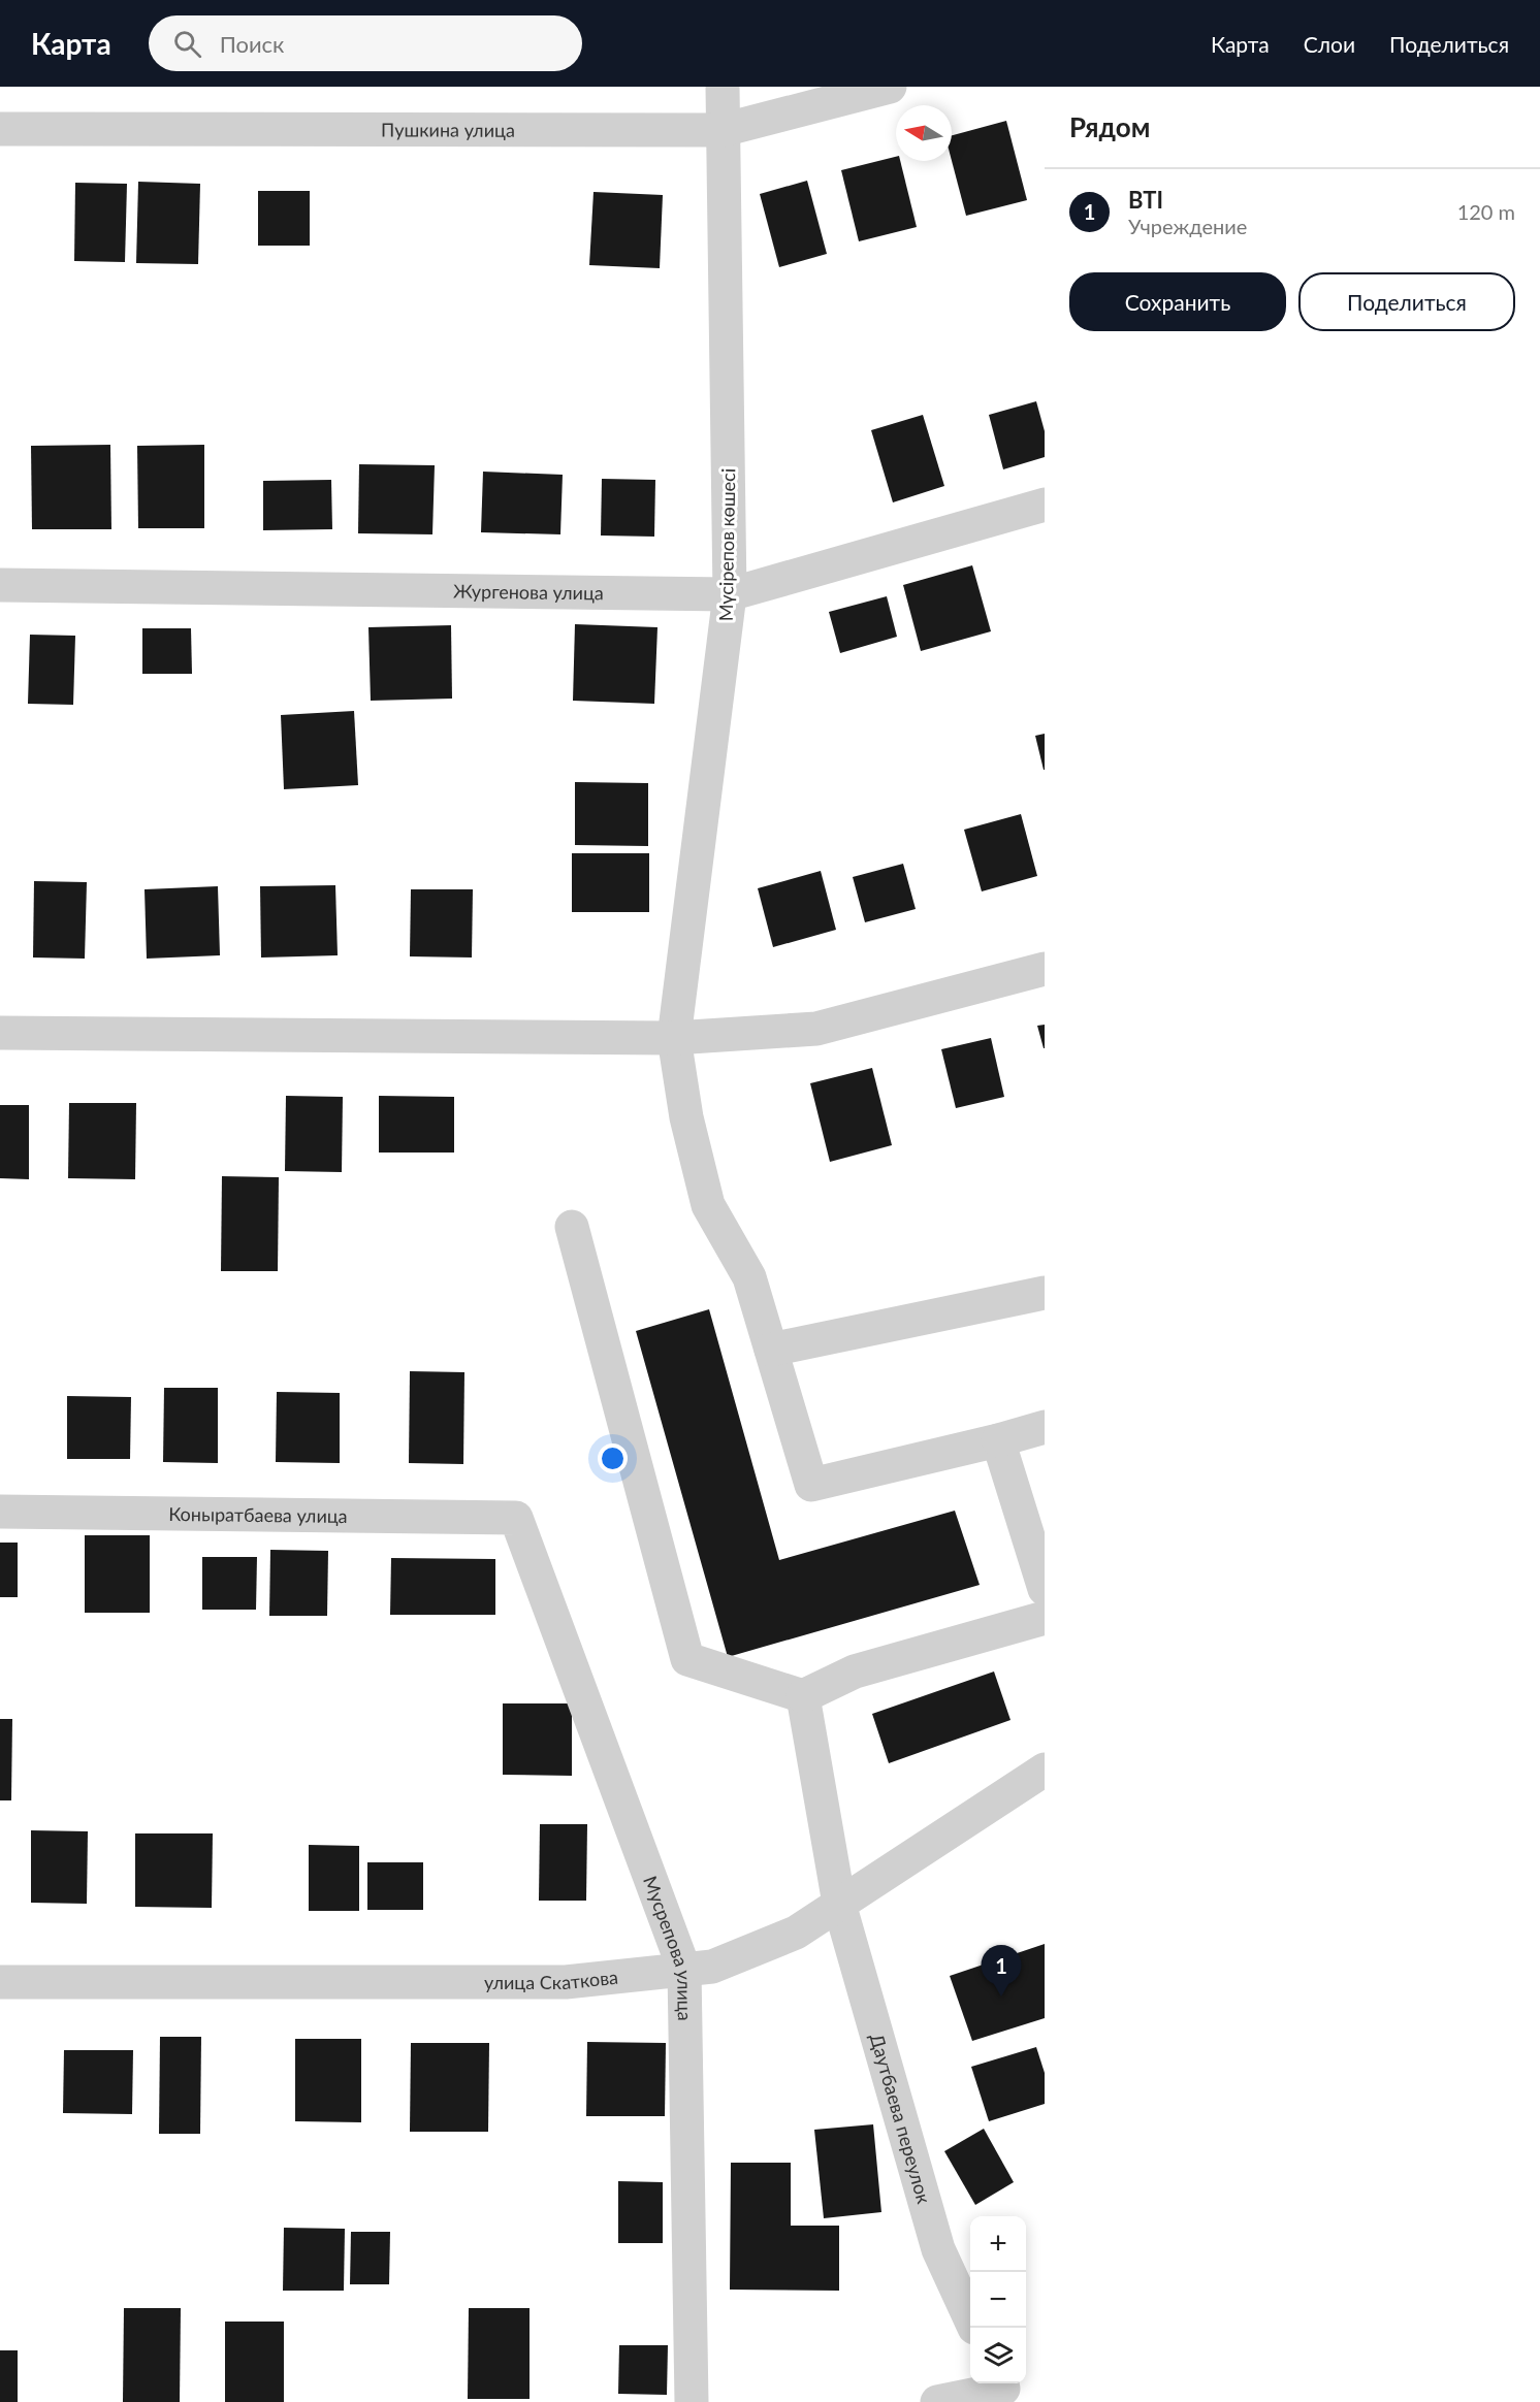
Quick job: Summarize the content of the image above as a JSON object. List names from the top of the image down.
{
  "streets": {
    "street": [
      "Пушкина улица",
      "Мүсірепов көшесі",
      "Жургенова улица",
      "Коныратбаева улица",
      "Мусрепова улица",
      "улица Скаткова",
      "Даутбаева переулок"
    ]
  },
  "crossings": [
    ["Пушкина улица", "Мүсірепов көшесі"],
    ["Мүсірепов көшесі", "Жургенова улица"],
    ["Коныратбаева улица", "Мусрепова улица"],
    ["Мусрепова улица", "улица Скаткова"],
    ["улица Скаткова", "Даутбаева переулок"]
  ],
  "north": "left",
  "page": {
    "header": "Карта",
    "search": "Поиск",
    "nav": ["Карта", "Слои", "Поделиться"],
    "heading": "Рядом",
    "list": [
      {
        "mark": "1",
        "name": "BTI",
        "note": "Учреждение",
        "value": "120 m"
      }
    ],
    "buttons": ["Сохранить", "Поделиться"],
    "pins": "1",
    "map_buttons": ["+", "−"]
  }
}
